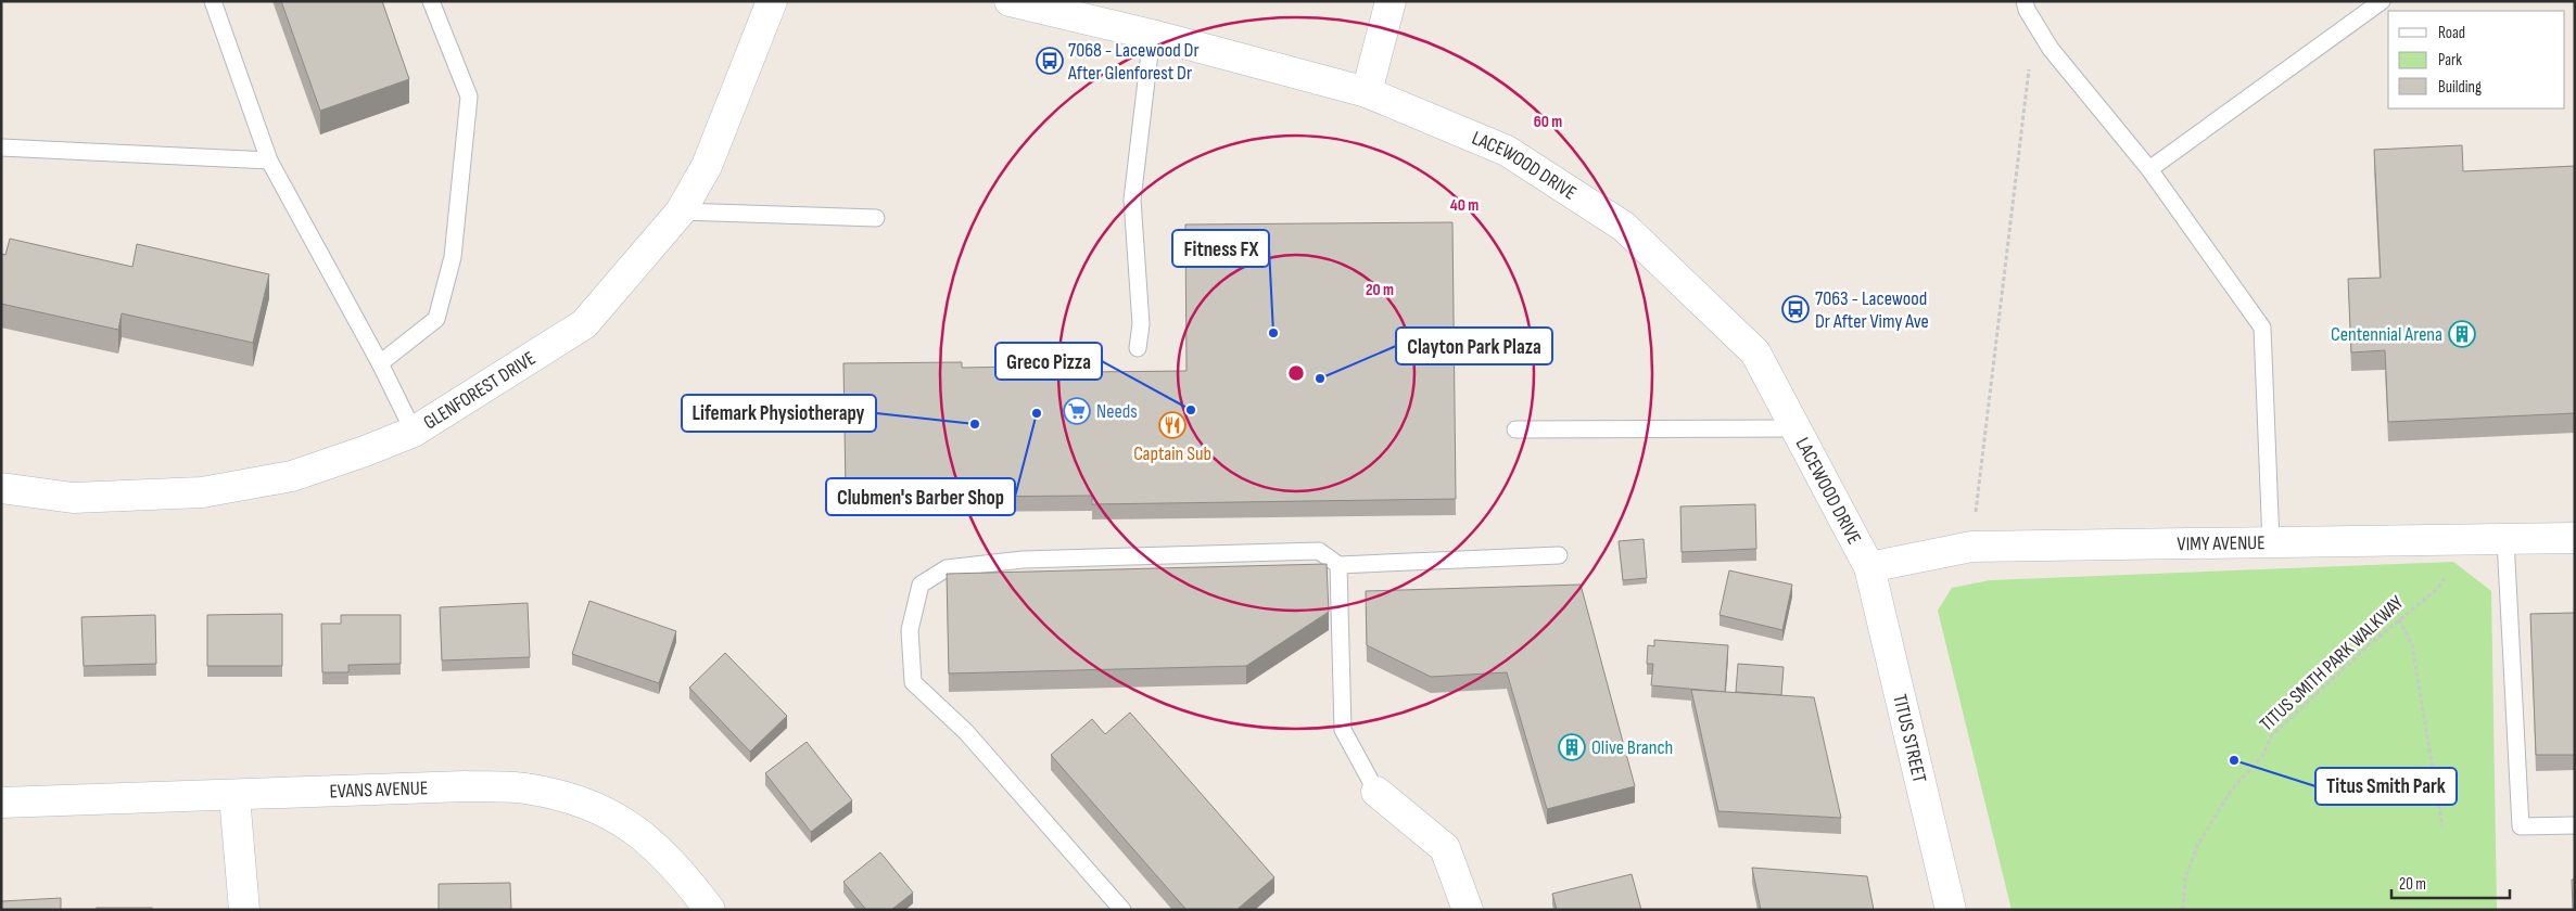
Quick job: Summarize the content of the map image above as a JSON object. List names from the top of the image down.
{
  "streets": {
    "street": [
      "LACEWOOD DRIVE",
      "GLENFOREST DRIVE",
      "VIMY AVENUE",
      "TITUS STREET",
      "EVANS AVENUE"
    ],
    "path": ["TITUS SMITH PARK WALKWAY"]
  },
  "crossings": [
    ["LACEWOOD DRIVE", "VIMY AVENUE"],
    ["LACEWOOD DRIVE", "TITUS STREET"],
    ["VIMY AVENUE", "TITUS STREET"]
  ],
  "places": {
    "bus stop": ["7068 - Lacewood Dr After Glenforest Dr", "7063 - Lacewood Dr After Vimy Ave"],
    "other": [
      "Fitness FX",
      "Clayton Park Plaza",
      "Greco Pizza",
      "Clubmen's Barber Shop",
      "Lifemark Physiotherapy",
      "Titus Smith Park"
    ],
    "building": ["Centennial Arena", "Olive Branch"],
    "supermarket": ["Needs"],
    "restaurant": ["Captain Sub"]
  },
  "legend": ["Road", "Park", "Building"],
  "scale_bar": "20 m",
  "rings": ["60 m", "40 m", "20 m"]
}
